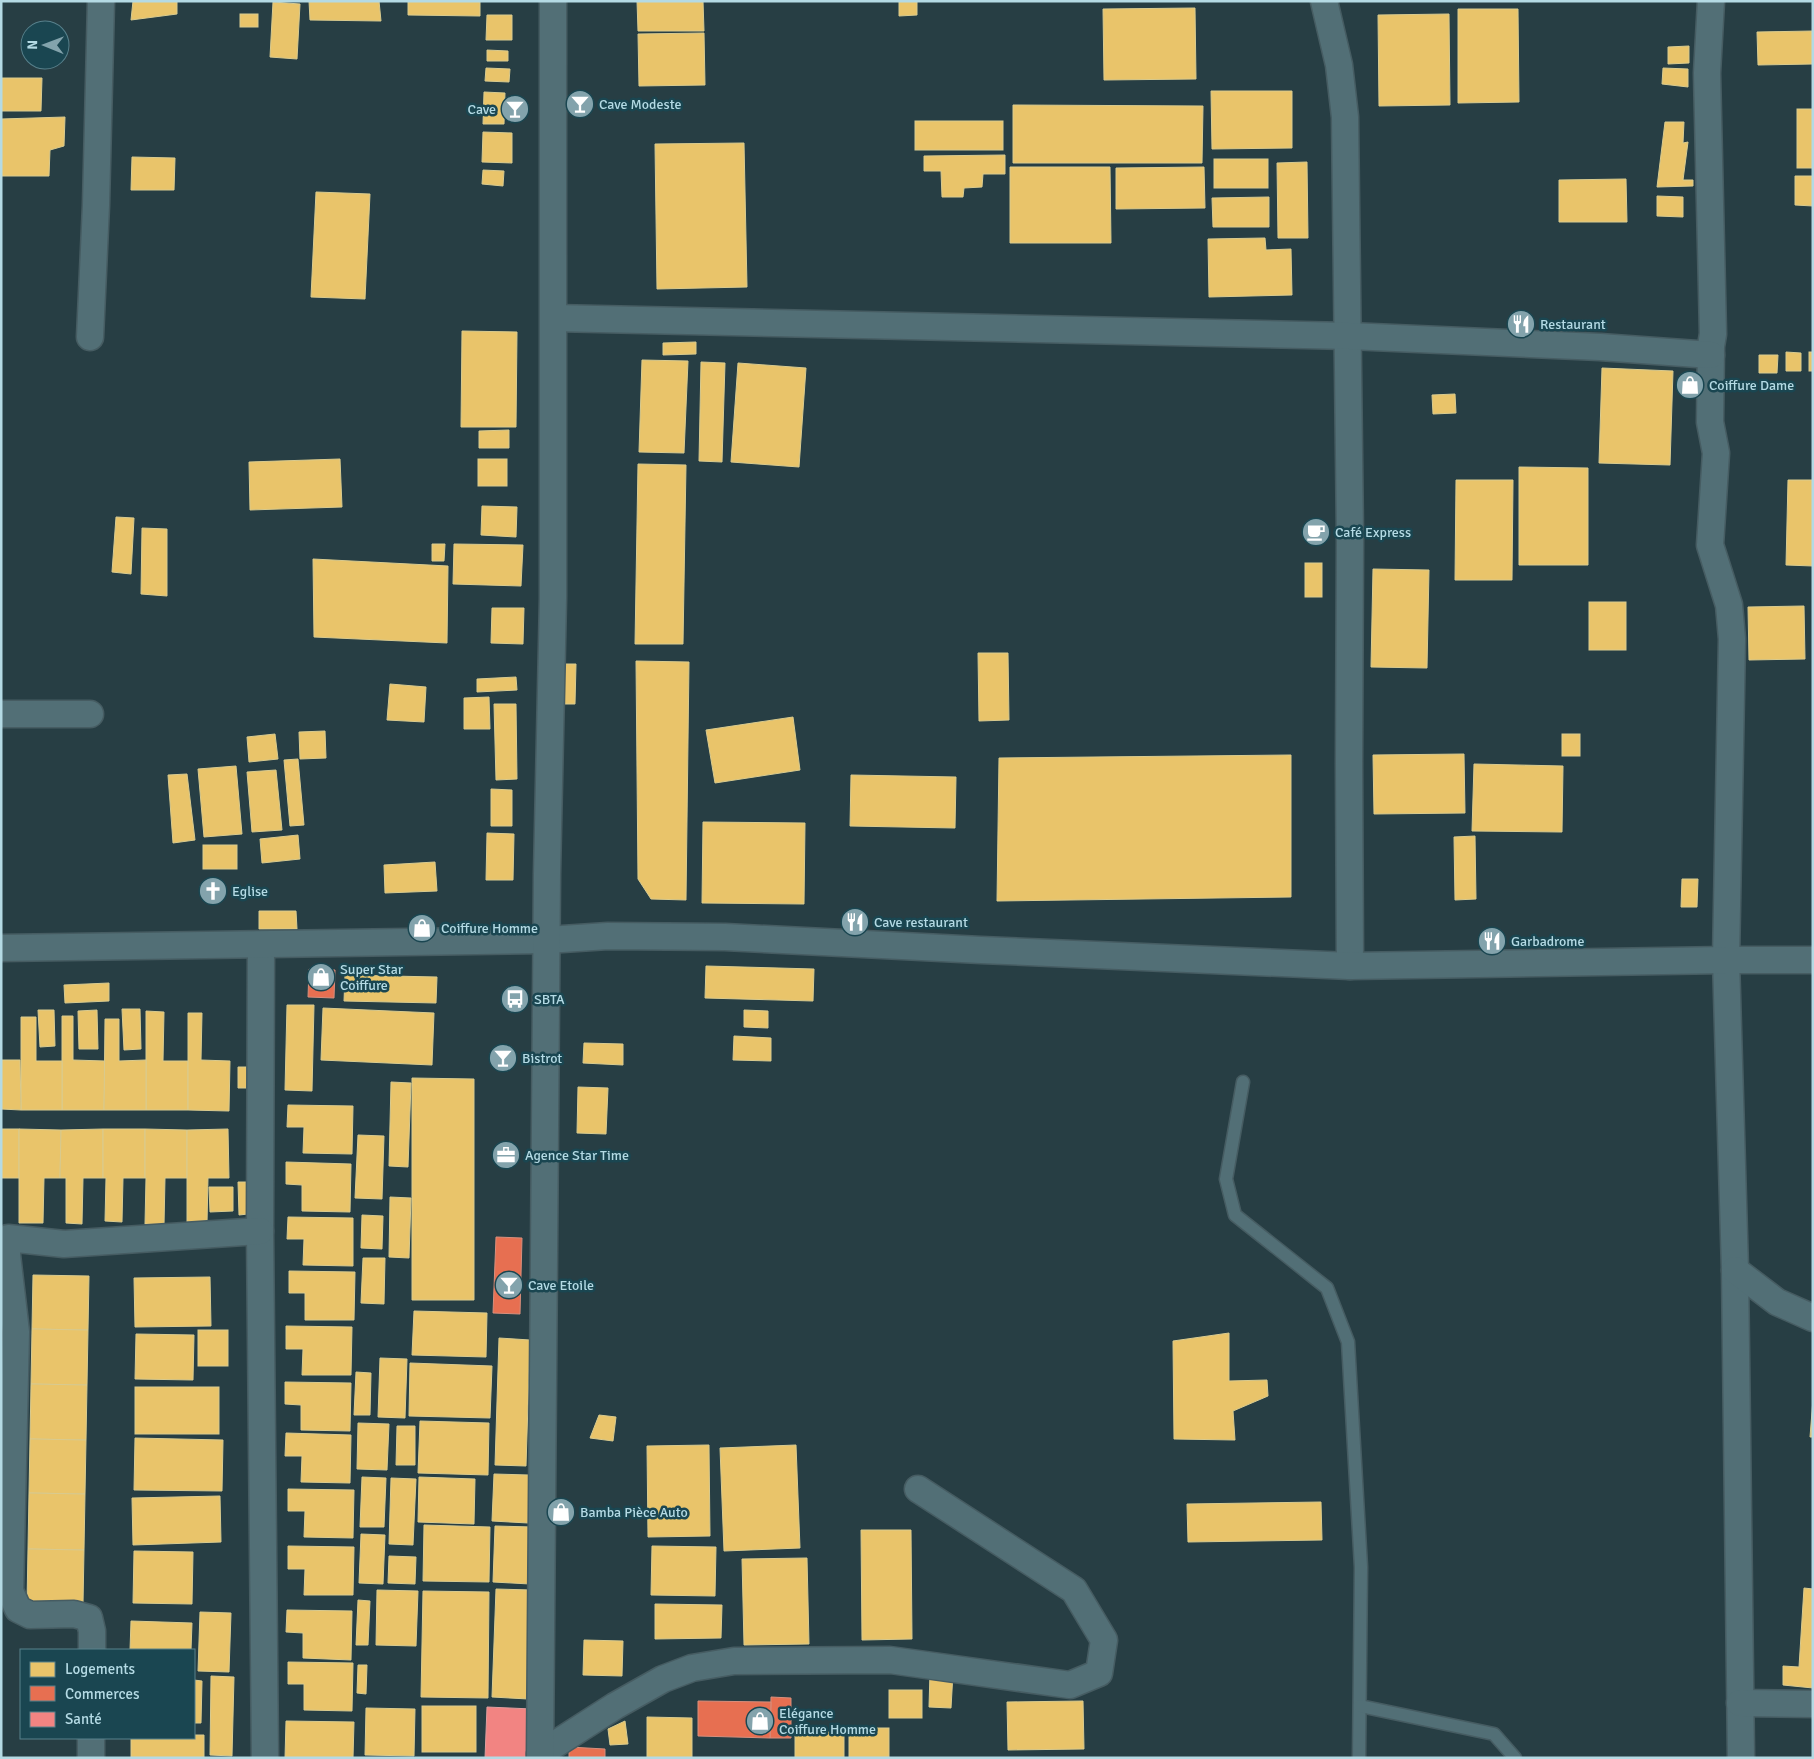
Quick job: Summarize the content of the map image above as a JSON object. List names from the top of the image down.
{
  "places": {
    "bar": [
      "Cave Modeste",
      "Cave",
      "Bistrot",
      "Cave Etoile"
    ],
    "restaurant": ["Restaurant", "Cave restaurant", "Garbadrome"],
    "shop": [
      "Coiffure Dame",
      "Coiffure Homme",
      "Super Star Coiffure",
      "Bamba Pièce Auto",
      "Elégance Coiffure Homme"
    ],
    "cafe": ["Café Express"],
    "church": ["Eglise"],
    "bus stop": ["SBTA"],
    "office": ["Agence Star Time"]
  },
  "legend": ["Logements", "Commerces", "Santé"],
  "north": "left"
}
